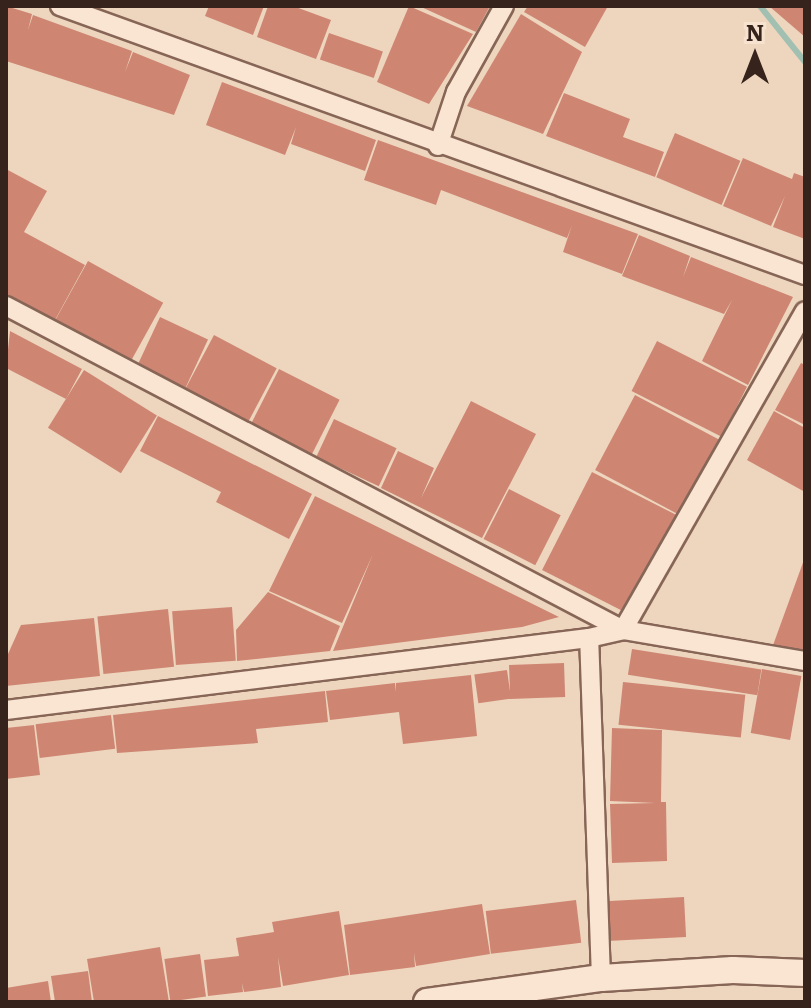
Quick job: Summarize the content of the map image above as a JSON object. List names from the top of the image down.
{
  "north": "top"
}
